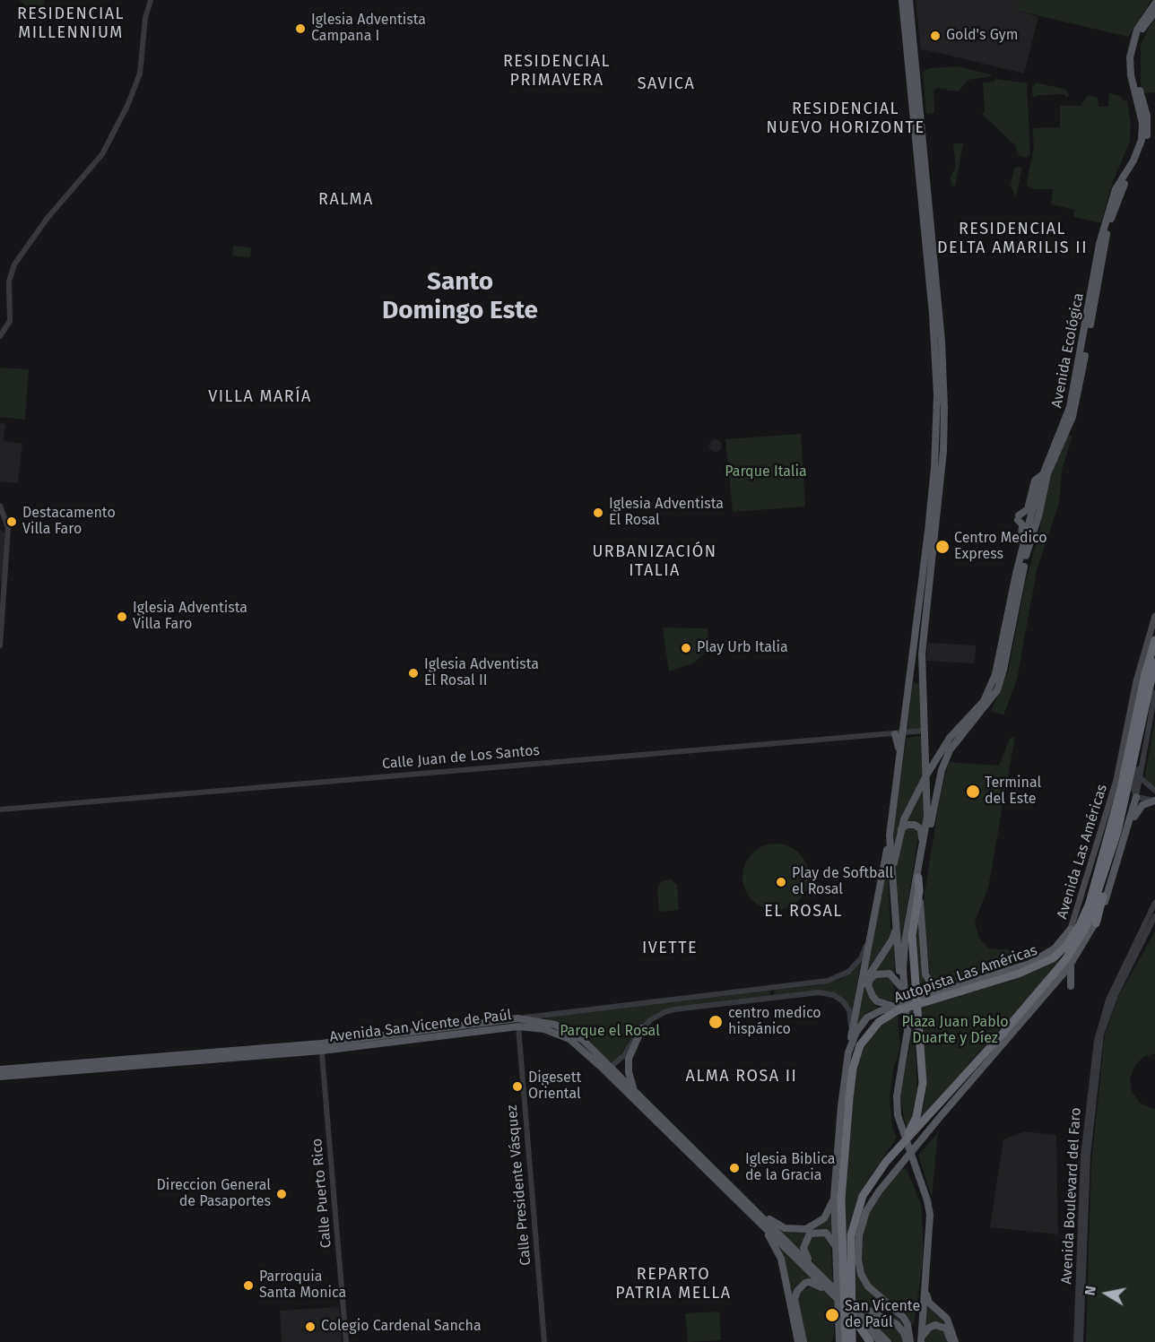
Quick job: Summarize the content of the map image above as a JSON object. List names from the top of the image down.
{
  "streets": {
    "highway": ["Autopista Las Américas"],
    "main road": ["Avenida Ecológica", "Avenida Las Américas", "Avenida San Vicente de Paúl"],
    "street": [
      "Calle Juan de Los Santos",
      "Calle Presidente Vásquez",
      "Calle Puerto Rico",
      "Avenida Boulevard del Faro"
    ]
  },
  "crossings": [
    ["Avenida Las Américas", "Autopista Las Américas"],
    ["Avenida Las Américas", "Avenida San Vicente de Paúl"],
    ["Avenida San Vicente de Paúl", "Calle Presidente Vásquez"],
    ["Avenida San Vicente de Paúl", "Calle Puerto Rico"]
  ],
  "districts": [
    "RESIDENCIAL MILLENNIUM",
    "RESIDENCIAL PRIMAVERA",
    "SAVICA",
    "RESIDENCIAL NUEVO HORIZONTE",
    "RALMA",
    "RESIDENCIAL DELTA AMARILIS II",
    "Santo Domingo Este",
    "VILLA MARÍA",
    "URBANIZACIÓN ITALIA",
    "EL ROSAL",
    "IVETTE",
    "ALMA ROSA II",
    "REPARTO PATRIA MELLA"
  ],
  "parks": ["Parque Italia", "Plaza Juan Pablo Duarte y Díez", "Parque el Rosal"],
  "places": [
    "Iglesia Adventista Campana I",
    "Gold's Gym",
    "Iglesia Adventista El Rosal",
    "Destacamento Villa Faro",
    "Centro Medico Express",
    "Iglesia Adventista Villa Faro",
    "Play Urb Italia",
    "Iglesia Adventista El Rosal II",
    "Terminal del Este",
    "Play de Softball el Rosal",
    "centro medico hispánico",
    "Digesett Oriental",
    "Iglesia Biblica de la Gracia",
    "Direccion General de Pasaportes",
    "Parroquia Santa Monica",
    "San Vicente de Paúl",
    "Colegio Cardenal Sancha"
  ],
  "north": "left"
}
